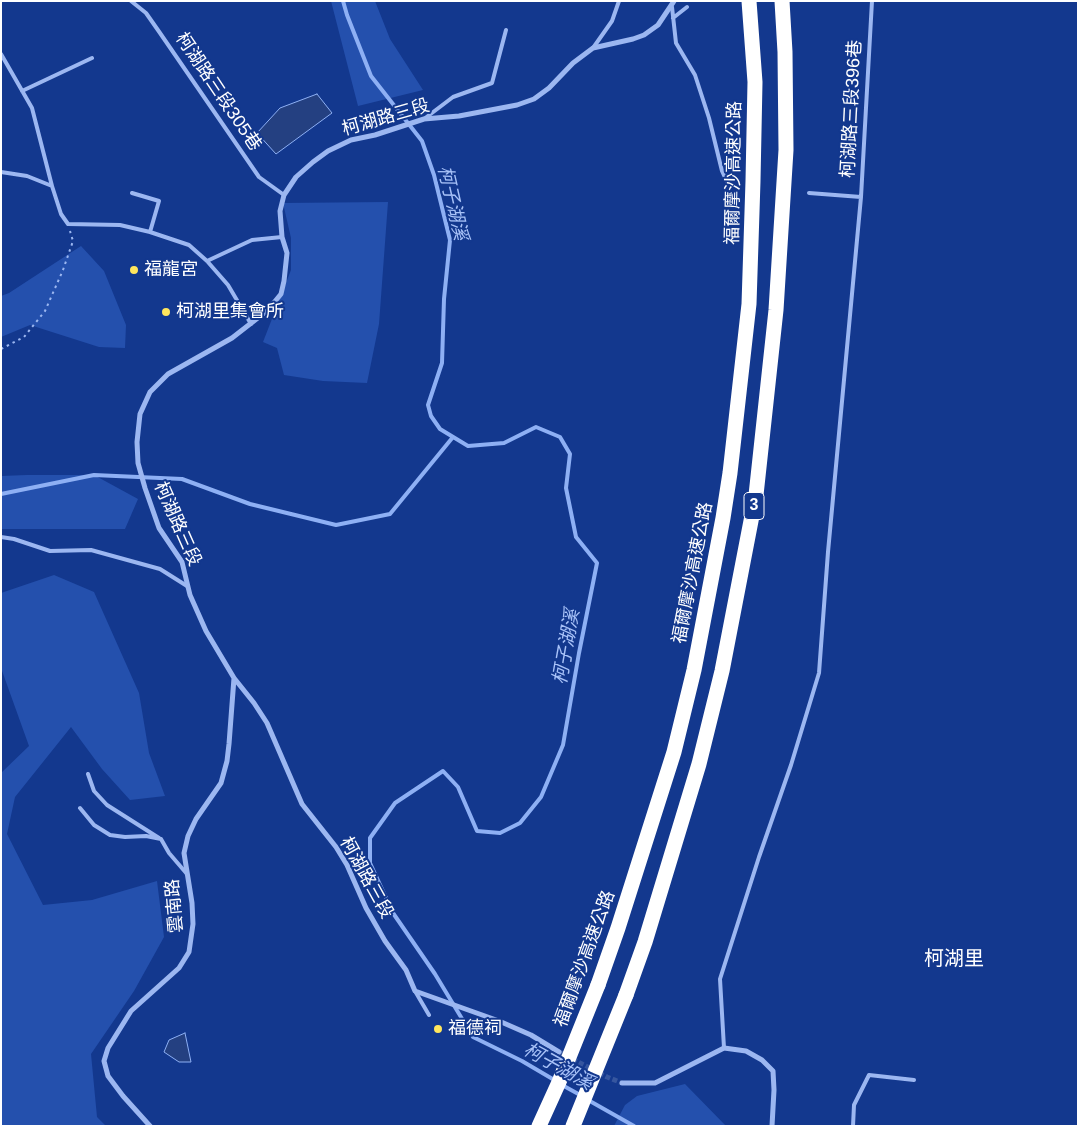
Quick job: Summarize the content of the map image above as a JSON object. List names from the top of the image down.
{
  "streets": {
    "highway": ["福爾摩沙高速公路", "3"],
    "street": ["柯湖路三段", "雲南路"],
    "lane": ["柯湖路三段305巷", "柯湖路三段396巷"]
  },
  "crossings": [
    ["柯湖路三段305巷", "柯湖路三段"],
    ["柯湖路三段", "雲南路"]
  ],
  "districts": ["柯湖里"],
  "water": ["柯子湖溪"],
  "places": ["福龍宮", "柯湖里集會所", "福德祠"]
}
